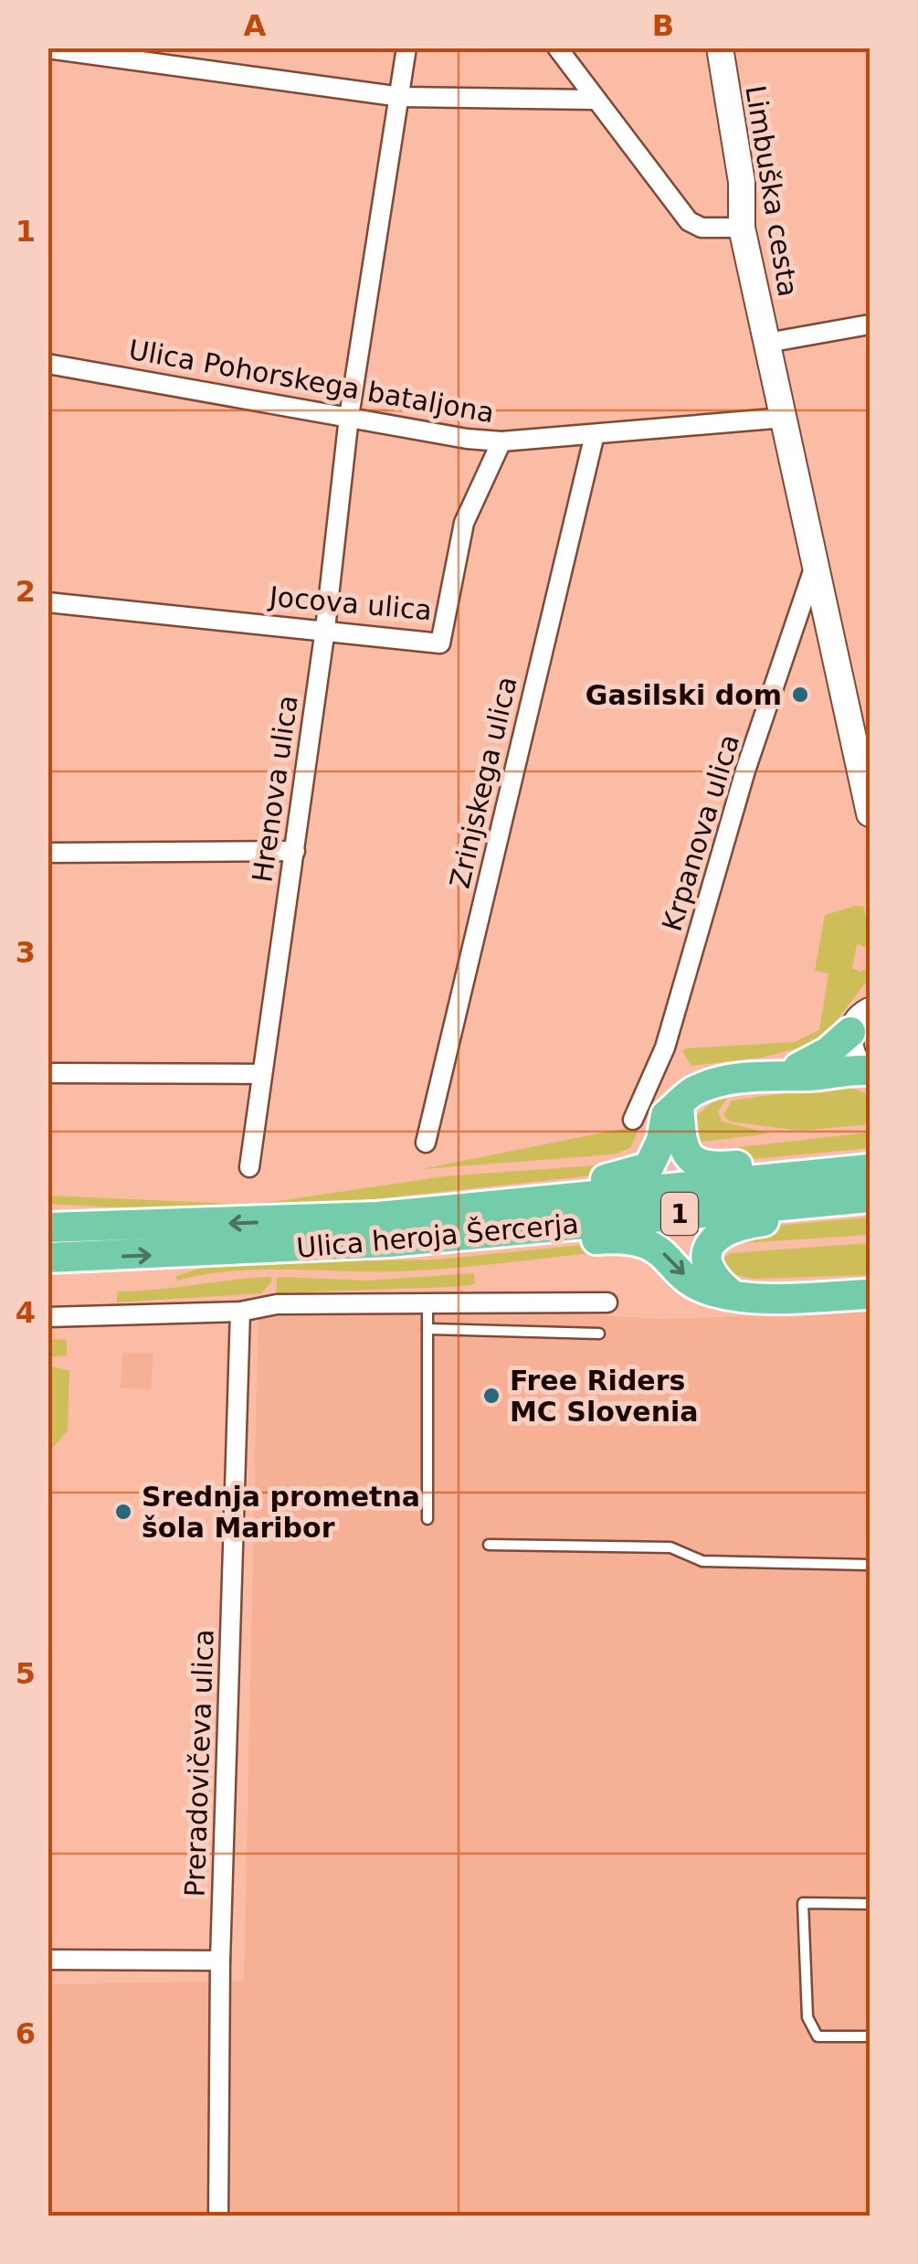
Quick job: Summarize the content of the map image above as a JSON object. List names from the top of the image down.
{
  "streets": {
    "main road": ["Limbuška cesta", "1", "Ulica heroja Šercerja"],
    "street": [
      "Ulica Pohorskega bataljona",
      "Jocova ulica",
      "Zrinjskega ulica",
      "Hrenova ulica",
      "Krpanova ulica",
      "Preradovičeva ulica"
    ]
  },
  "crossings": [
    ["Limbuška cesta", "Ulica Pohorskega bataljona"],
    ["Limbuška cesta", "Krpanova ulica"],
    ["Ulica Pohorskega bataljona", "Jocova ulica"],
    ["Ulica Pohorskega bataljona", "Zrinjskega ulica"],
    ["Ulica Pohorskega bataljona", "Hrenova ulica"],
    ["Jocova ulica", "Hrenova ulica"],
    ["1", "Ulica heroja Šercerja"]
  ],
  "places": ["Gasilski dom", "Free Riders MC Slovenia", "Srednja prometna šola Maribor"],
  "grid": {
    "columns": ["A", "B"],
    "rows": [
      "1",
      "2",
      "3",
      "4",
      "5",
      "6"
    ]
  }
}
